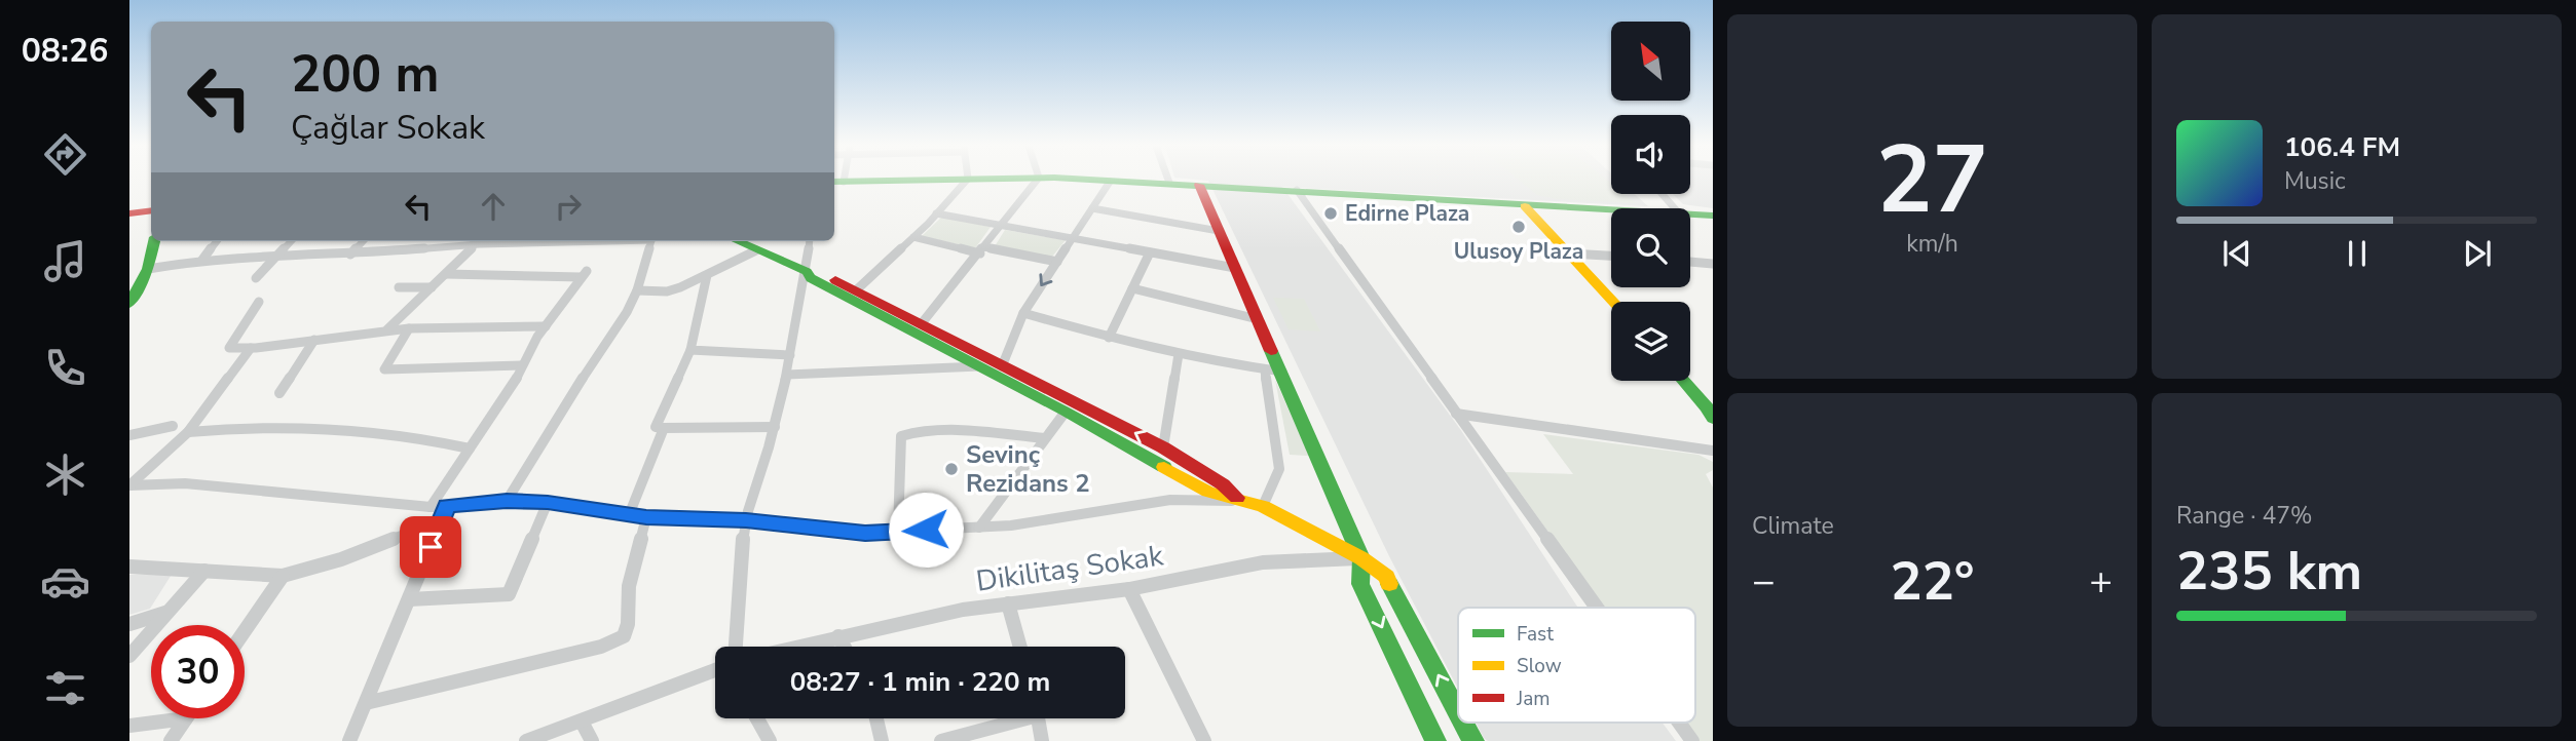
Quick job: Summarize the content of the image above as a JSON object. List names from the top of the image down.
{
  "streets": {
    "street": ["Dikilitaş Sokak"]
  },
  "places": ["Edirne Plaza", "Ulusoy Plaza", "Sevinç Rezidans 2"],
  "legend": ["Fast", "Slow", "Jam"],
  "north": "top left",
  "page": {
    "tabs": "08:26",
    "tile": [
      ["27", "km/h"],
      "Climate",
      ["Range · 47%", "235 km"]
    ],
    "turn": ["200 m", "Çağlar Sokak"],
    "song": ["106.4 FM", "Music"],
    "heat": ["−", "22°", "+"],
    "limit": "30",
    "trip": "08:27 · 1 min · 220 m"
  }
}
